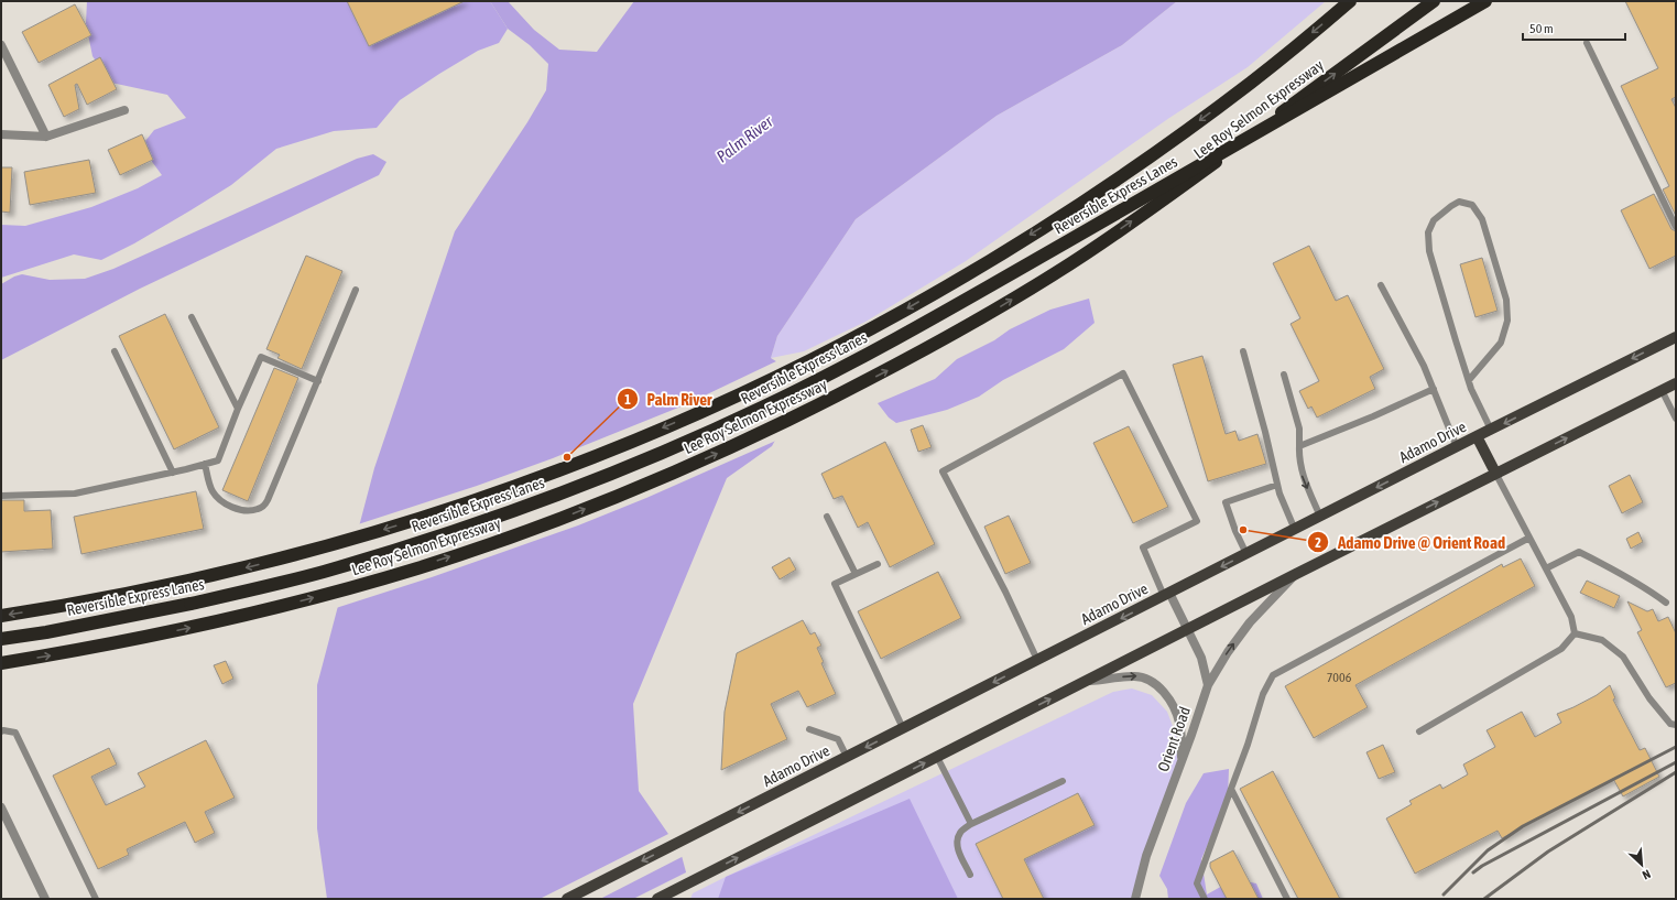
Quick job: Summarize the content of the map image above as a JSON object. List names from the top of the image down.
{
  "streets": {
    "highway": ["Lee Roy Selmon Expressway", "Reversible Express Lanes"],
    "main road": ["Adamo Drive"],
    "street": ["Orient Road"]
  },
  "crossings": [
    ["Adamo Drive", "Orient Road"]
  ],
  "water": ["Palm River"],
  "places": ["Palm River", "Adamo Drive @ Orient Road"],
  "house_numbers": ["7006"],
  "scale_bar": "50 m",
  "north": "bottom right"
}
